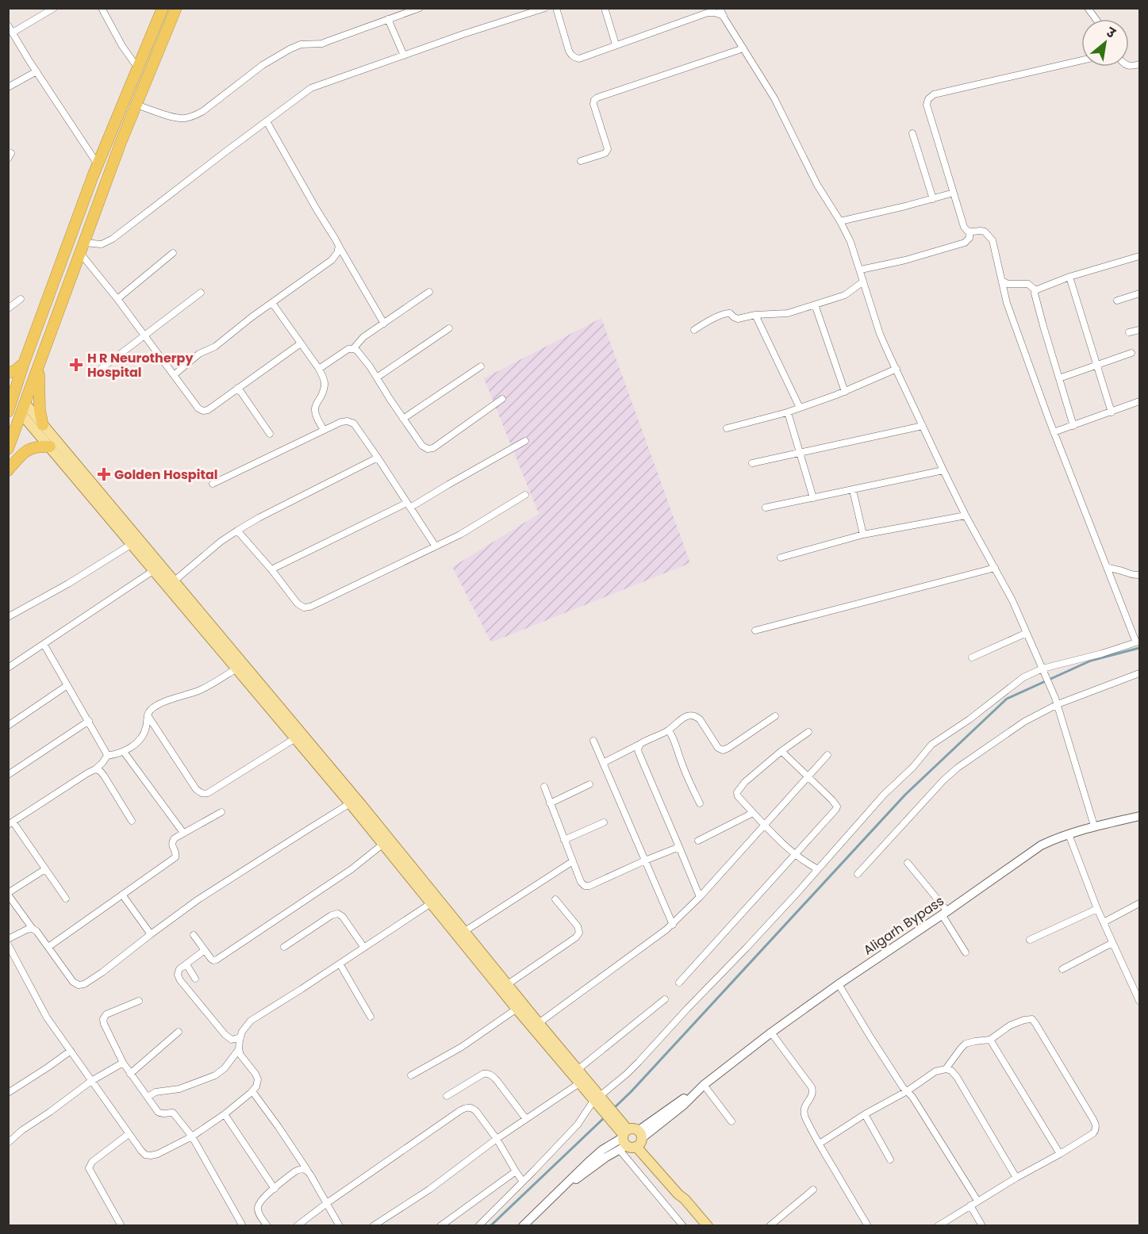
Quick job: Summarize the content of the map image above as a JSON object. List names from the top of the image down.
{
  "streets": {
    "main road": ["Aligarh Bypass"]
  },
  "places": {
    "health": ["H R Neurotherpy Hospital", "Golden Hospital"]
  },
  "north": "top right"
}
